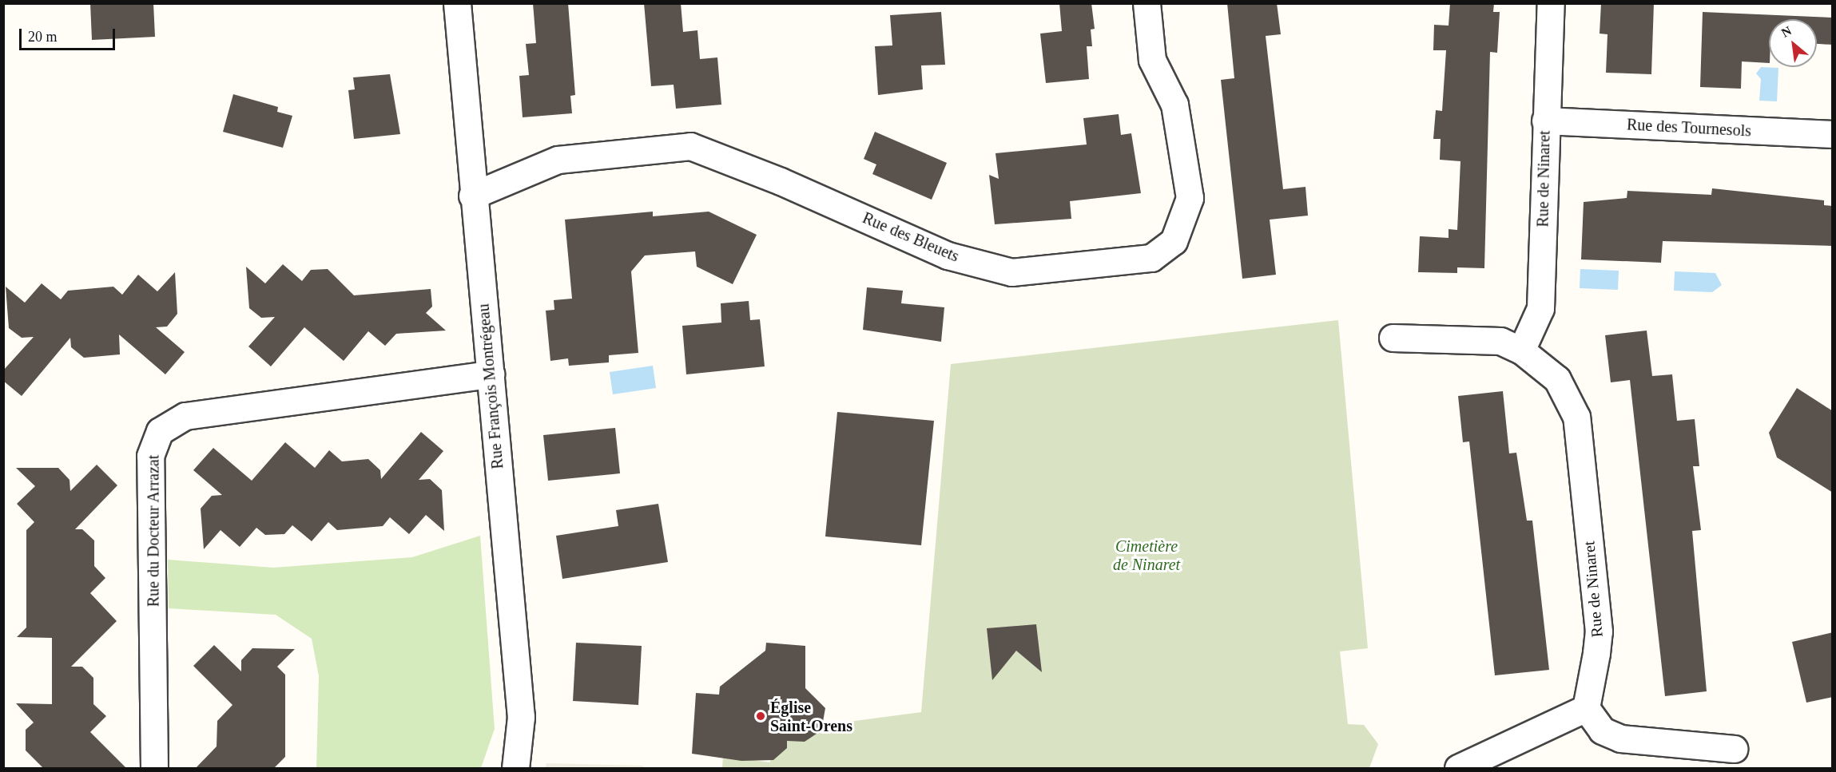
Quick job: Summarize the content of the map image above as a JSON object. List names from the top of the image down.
{
  "streets": {
    "street": [
      "Rue des Tournesols",
      "Rue de Ninaret",
      "Rue des Bleuets",
      "Rue François Montrégeau",
      "Rue du Docteur Arrazat"
    ]
  },
  "crossings": [
    ["Rue des Tournesols", "Rue de Ninaret"],
    ["Rue des Bleuets", "Rue François Montrégeau"],
    ["Rue François Montrégeau", "Rue du Docteur Arrazat"]
  ],
  "parks": ["Cimetière de Ninaret"],
  "places": ["Église Saint-Orens"],
  "scale_bar": "20 m",
  "north": "top left"
}
